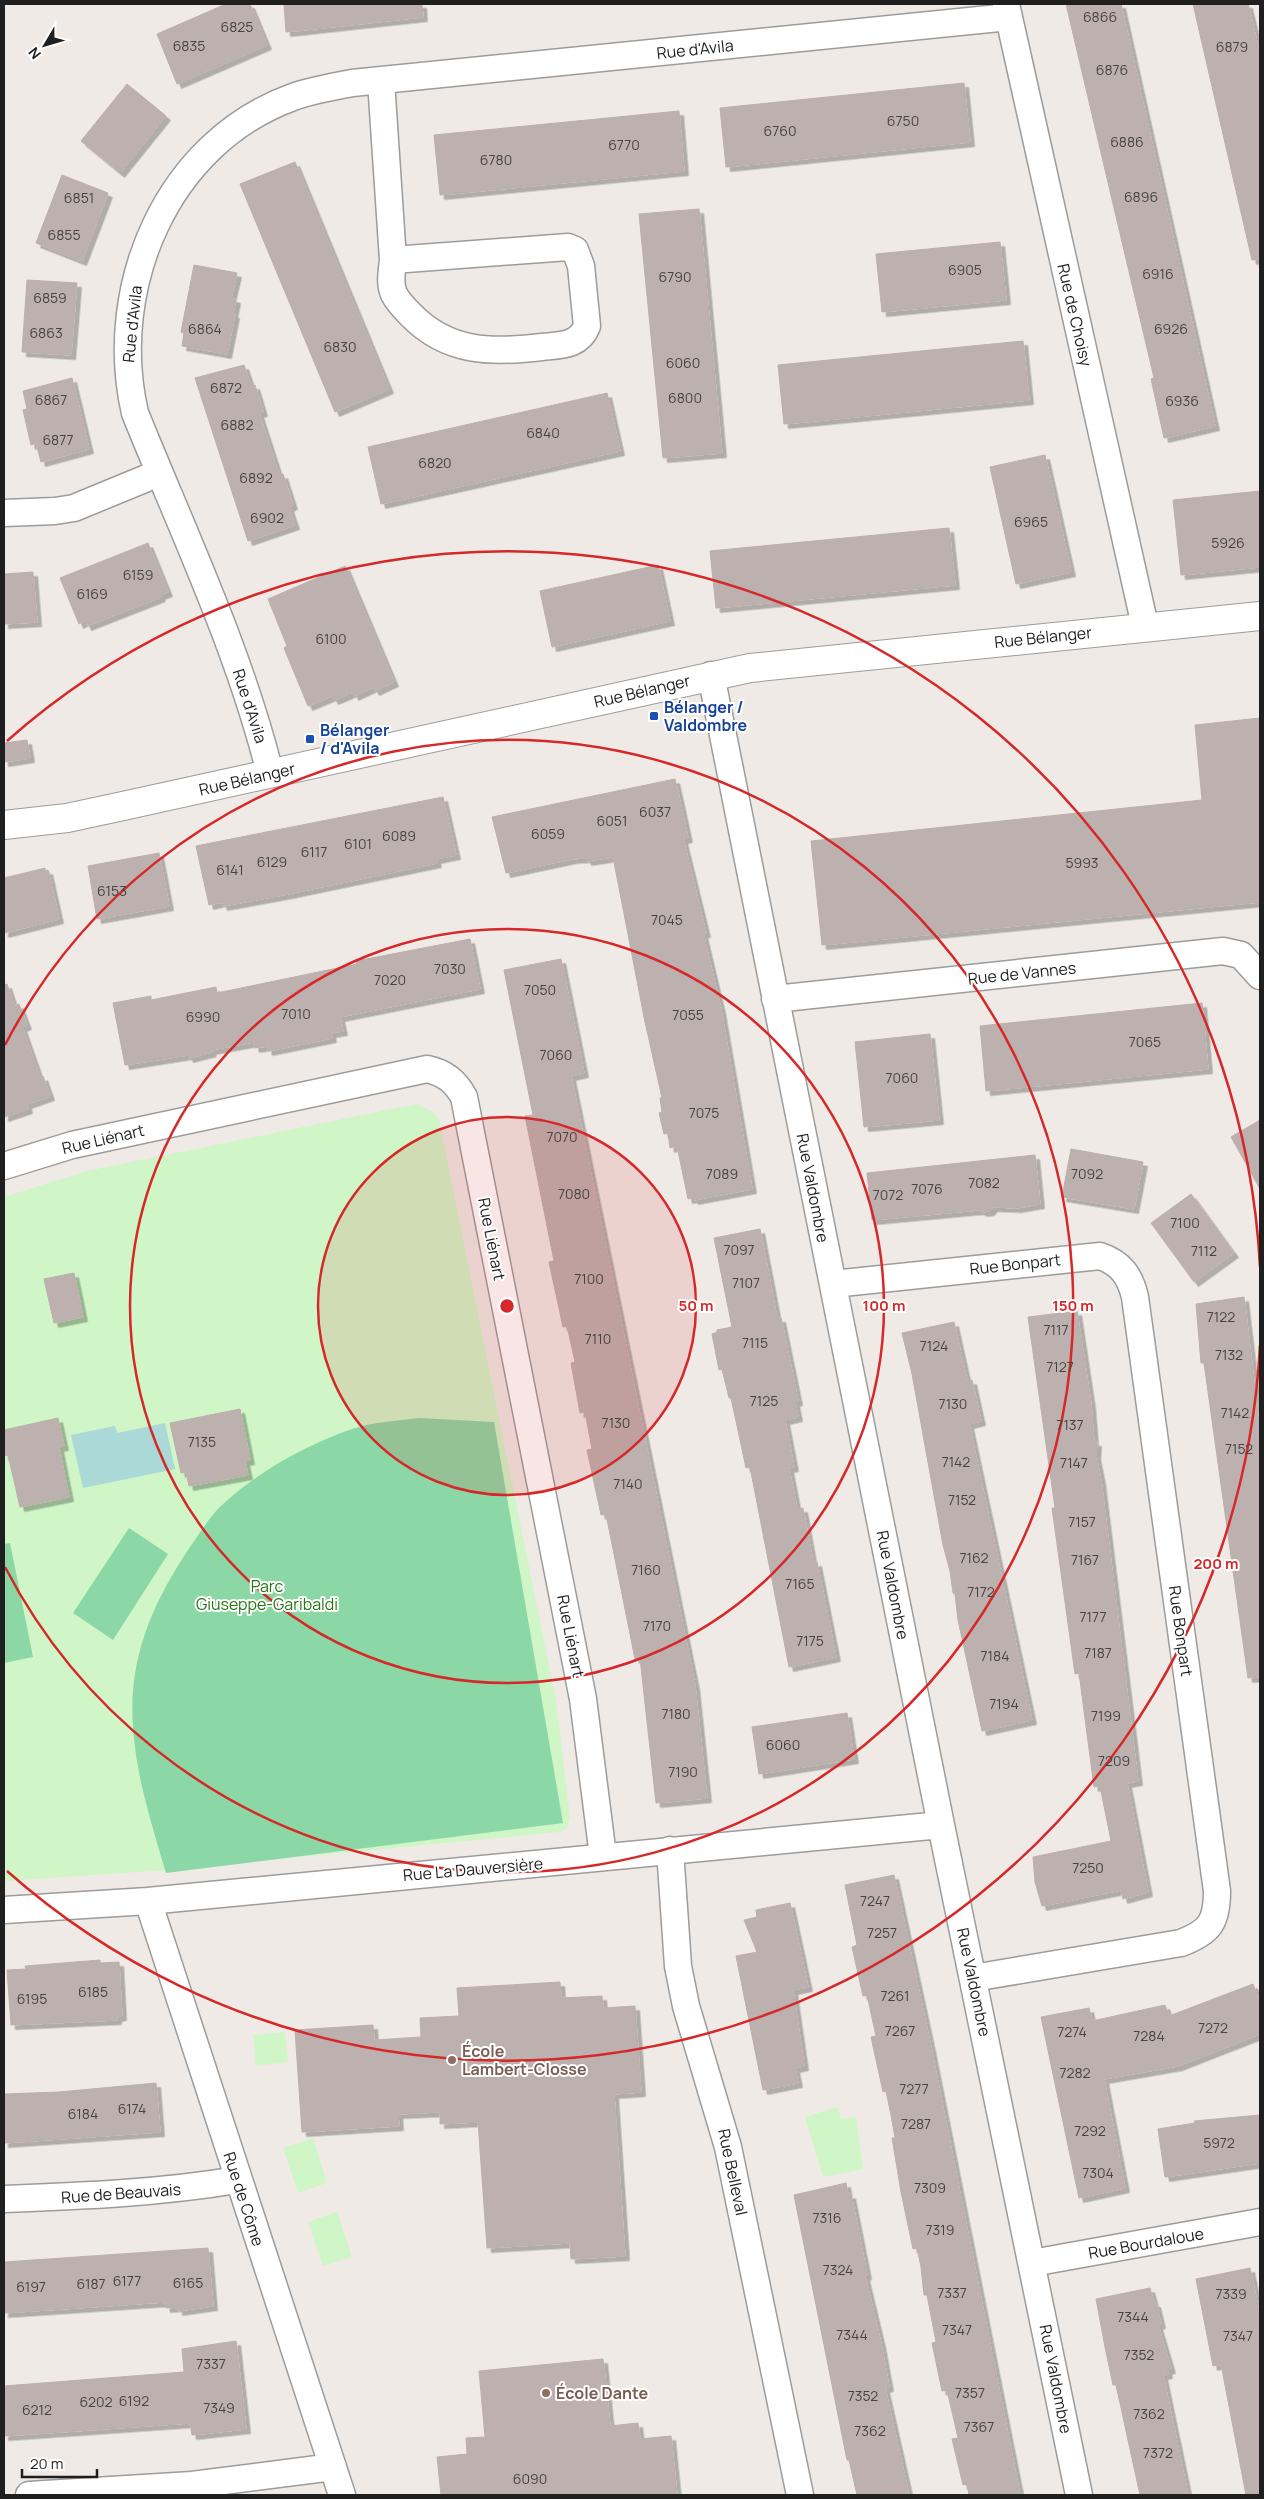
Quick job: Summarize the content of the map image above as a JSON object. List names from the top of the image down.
{
  "streets": {
    "street": [
      "Rue d'Avila",
      "Rue de Choisy",
      "Rue Bélanger",
      "Rue de Vannes",
      "Rue Liénart",
      "Rue Valdombre",
      "Rue Bonpart",
      "Rue La Dauversière",
      "Rue Belleval",
      "Rue de Beauvais",
      "Rue de Côme",
      "Rue Bourdaloue"
    ]
  },
  "crossings": [
    ["Rue d'Avila", "Rue de Choisy"],
    ["Rue d'Avila", "Rue Bélanger"],
    ["Rue de Choisy", "Rue Bélanger"],
    ["Rue Bélanger", "Rue Valdombre"],
    ["Rue de Vannes", "Rue Valdombre"],
    ["Rue Liénart", "Rue La Dauversière"],
    ["Rue Valdombre", "Rue Bonpart"],
    ["Rue Valdombre", "Rue La Dauversière"],
    ["Rue Valdombre", "Rue Bourdaloue"],
    ["Rue La Dauversière", "Rue Belleval"],
    ["Rue La Dauversière", "Rue de Côme"],
    ["Rue de Beauvais", "Rue de Côme"]
  ],
  "parks": ["Parc Giuseppe-Garibaldi"],
  "places": {
    "transit": ["Bélanger / Valdombre", "Bélanger / d'Avila"],
    "other": ["École Lambert-Closse", "École Dante"]
  },
  "house_numbers": [
    "6866",
    "6825",
    "6835",
    "6879",
    "6876",
    "6750",
    "6760",
    "6886",
    "6770",
    "6780",
    "6896",
    "6851",
    "6855",
    "6905",
    "6916",
    "6790",
    "6859",
    "6864",
    "6926",
    "6863",
    "6830",
    "6060",
    "6872",
    "6800",
    "6867",
    "6936",
    "6882",
    "6840",
    "6877",
    "6820",
    "6892",
    "6902",
    "6965",
    "5926",
    "6159",
    "6169",
    "6100",
    "6037",
    "6051",
    "6059",
    "6089",
    "6101",
    "6117",
    "6129",
    "5993",
    "6141",
    "6153",
    "7045",
    "7030",
    "7020",
    "7050",
    "7010",
    "7055",
    "6990",
    "7065",
    "7060",
    "7060",
    "7075",
    "7070",
    "7089",
    "7092",
    "7082",
    "7076",
    "7080",
    "7072",
    "7100",
    "7097",
    "7112",
    "7100",
    "7107",
    "7122",
    "7117",
    "7110",
    "7115",
    "7124",
    "7132",
    "7127",
    "7125",
    "7130",
    "7142",
    "7130",
    "7137",
    "7135",
    "7152",
    "7142",
    "7147",
    "7140",
    "7152",
    "7157",
    "7162",
    "7167",
    "7160",
    "7165",
    "7172",
    "7177",
    "7170",
    "7175",
    "7187",
    "7184",
    "7194",
    "7180",
    "7199",
    "6060",
    "7209",
    "7190",
    "7250",
    "7247",
    "7257",
    "6185",
    "7261",
    "6195",
    "7272",
    "7267",
    "7274",
    "7284",
    "7282",
    "7277",
    "6174",
    "6184",
    "7287",
    "7292",
    "5972",
    "7304",
    "7309",
    "7316",
    "7319",
    "7324",
    "6177",
    "6165",
    "6187",
    "6197",
    "7337",
    "7339",
    "7344",
    "7347",
    "7344",
    "7347",
    "7352",
    "7337",
    "7357",
    "7352",
    "6192",
    "6202",
    "7349",
    "6212",
    "7362",
    "7367",
    "7362",
    "7372",
    "6090"
  ],
  "scale_bar": "20 m",
  "north": "bottom left",
  "rings": [
    "50 m",
    "100 m",
    "150 m",
    "200 m"
  ]
}
